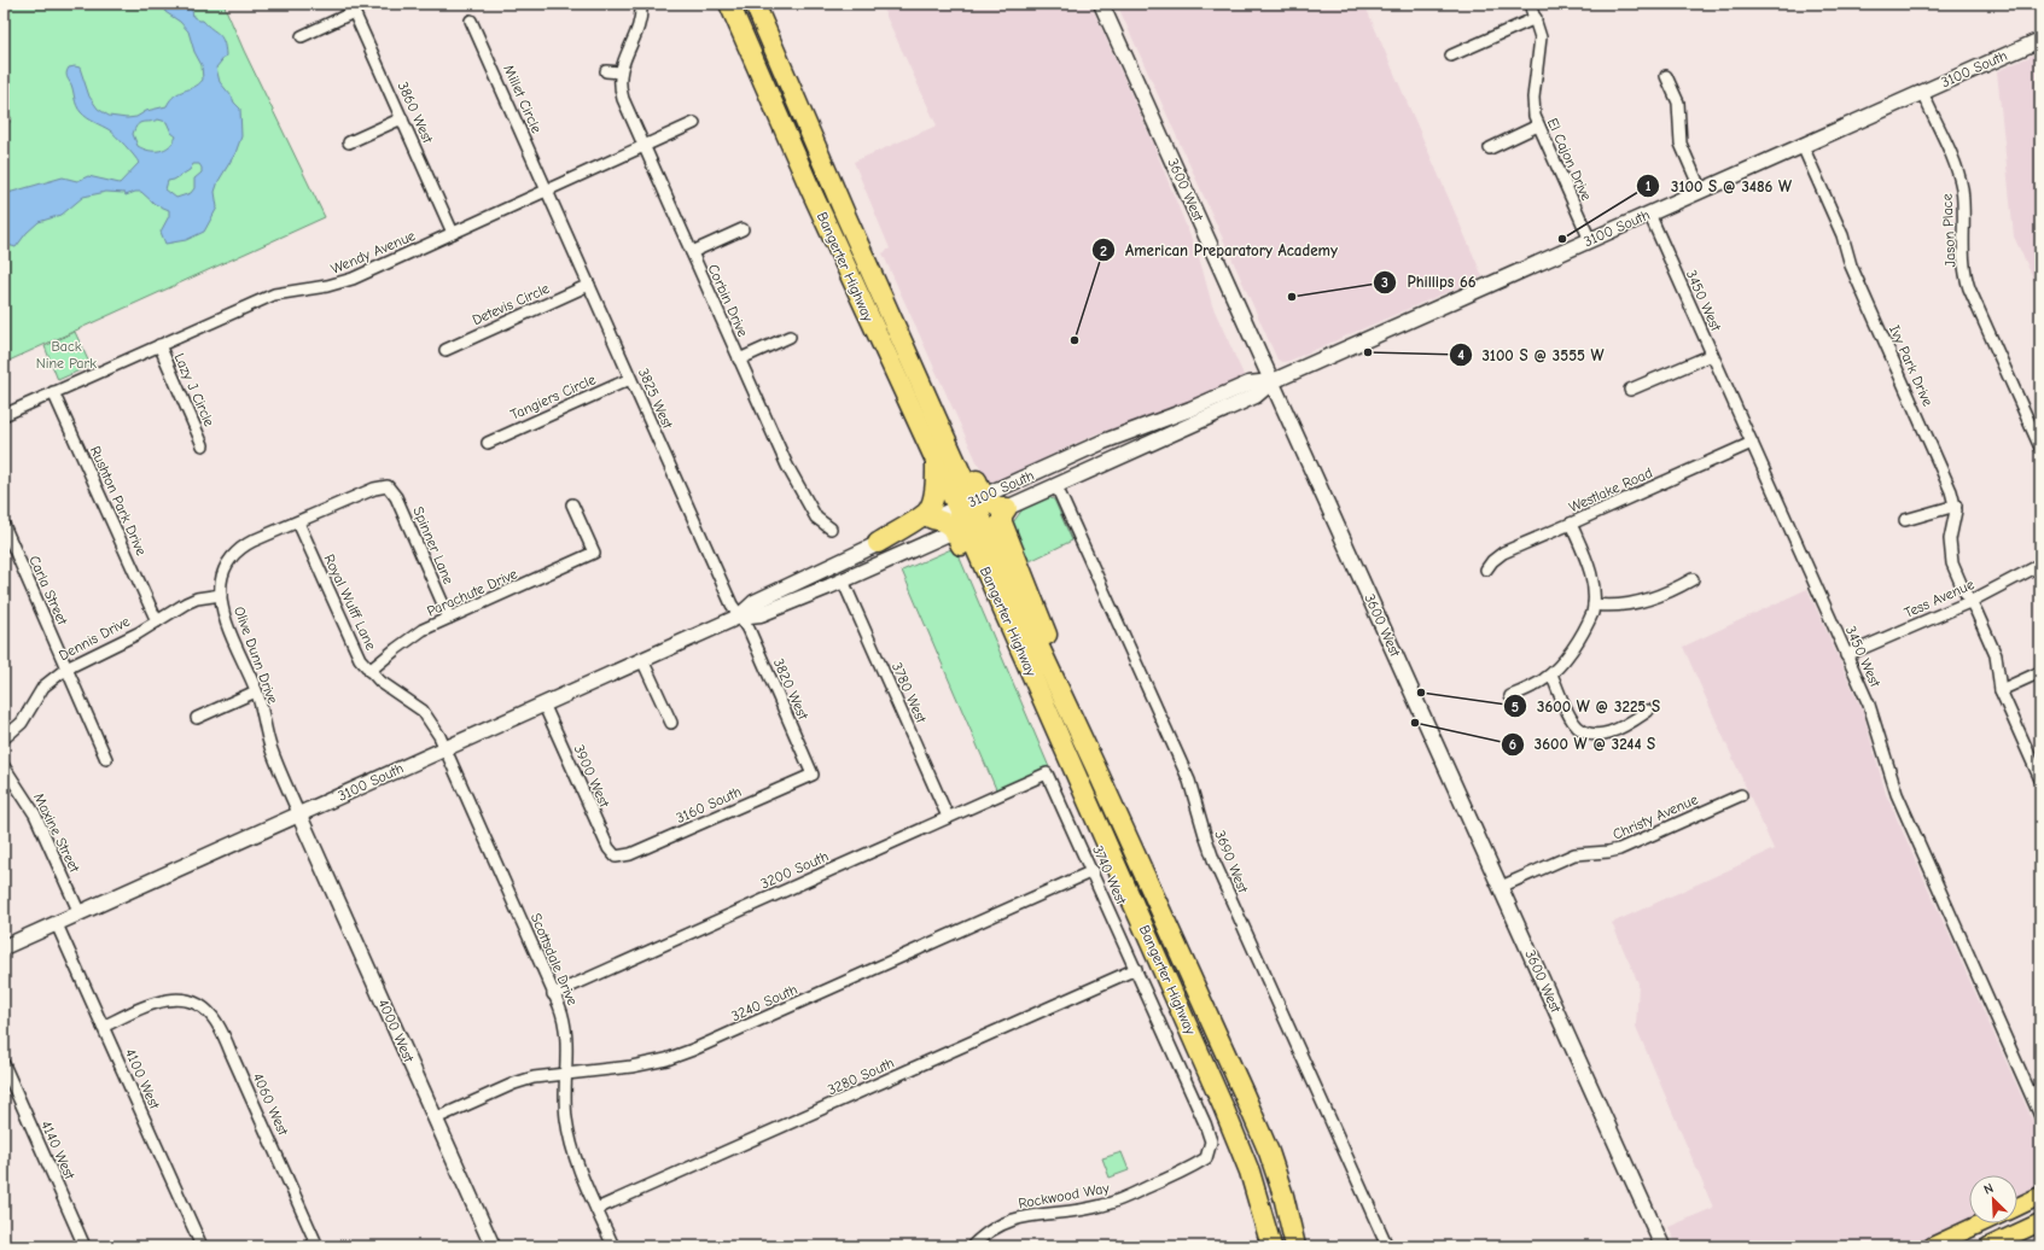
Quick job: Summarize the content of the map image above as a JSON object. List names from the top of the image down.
{
  "streets": {
    "highway": ["Bangerter Highway"],
    "main road": ["3100 South", "3600 West", "4000 West"],
    "street": [
      "Millet Circle",
      "3860 West",
      "El Cajon Drive",
      "Jason Place",
      "Wendy Avenue",
      "Corbin Drive",
      "3450 West",
      "Detevis Circle",
      "Ivy Park Drive",
      "Lazy J Circle",
      "Tangiers Circle",
      "3825 West",
      "Westlake Road",
      "Rushton Park Drive",
      "Spinner Lane",
      "Carla Street",
      "Parachute Drive",
      "Tess Avenue",
      "Royal Wulff Lane",
      "Dennis Drive",
      "Olive Dunn Drive",
      "3820 West",
      "3780 West",
      "3900 West",
      "3160 South",
      "Christy Avenue",
      "Maxine Street",
      "3690 West",
      "3200 South",
      "3740 West",
      "Scottsdale Drive",
      "3240 South",
      "3280 South",
      "4100 West",
      "4060 West",
      "4140 West",
      "Rockwood Way"
    ]
  },
  "crossings": [
    ["3100 South", "El Cajon Drive"],
    ["3100 South", "3600 West"],
    ["3100 South", "Jason Place"],
    ["3100 South", "Bangerter Highway"],
    ["3100 South", "3450 West"],
    ["3100 South", "Ivy Park Drive"],
    ["3100 South", "3825 West"],
    ["3100 South", "Royal Wulff Lane"],
    ["3100 South", "Olive Dunn Drive"],
    ["3100 South", "3820 West"],
    ["3100 South", "3780 West"],
    ["3100 South", "3900 West"],
    ["3100 South", "Maxine Street"],
    ["3100 South", "3690 West"],
    ["3100 South", "Scottsdale Drive"],
    ["3100 South", "4000 West"],
    ["3100 South", "4100 West"],
    ["Millet Circle", "Wendy Avenue"],
    ["Millet Circle", "3825 West"],
    ["3860 West", "Wendy Avenue"],
    ["3600 West", "Christy Avenue"],
    ["Wendy Avenue", "Corbin Drive"],
    ["Wendy Avenue", "Lazy J Circle"],
    ["Wendy Avenue", "3825 West"],
    ["Wendy Avenue", "Rushton Park Drive"],
    ["3450 West", "Westlake Road"],
    ["3450 West", "Tess Avenue"],
    ["Detevis Circle", "3825 West"],
    ["Ivy Park Drive", "Tess Avenue"],
    ["Tangiers Circle", "3825 West"],
    ["3825 West", "3820 West"],
    ["Rushton Park Drive", "Dennis Drive"],
    ["Spinner Lane", "Parachute Drive"],
    ["Spinner Lane", "Olive Dunn Drive"],
    ["Carla Street", "Dennis Drive"],
    ["Parachute Drive", "Royal Wulff Lane"],
    ["Royal Wulff Lane", "Olive Dunn Drive"],
    ["Royal Wulff Lane", "Scottsdale Drive"],
    ["Dennis Drive", "Olive Dunn Drive"],
    ["Olive Dunn Drive", "4000 West"],
    ["3820 West", "3160 South"],
    ["3780 West", "3200 South"],
    ["3900 West", "3160 South"],
    ["3200 South", "3740 West"],
    ["3200 South", "Scottsdale Drive"],
    ["3740 West", "3240 South"],
    ["3740 West", "3280 South"],
    ["3740 West", "Rockwood Way"],
    ["Scottsdale Drive", "3240 South"],
    ["Scottsdale Drive", "3280 South"],
    ["3240 South", "4000 West"],
    ["4100 West", "4060 West"]
  ],
  "parks": ["Back Nine Park"],
  "places": [
    "3100 S @ 3486 W",
    "Phillips 66",
    "American Preparatory Academy",
    "3100 S @ 3555 W",
    "3600 W @ 3225 S",
    "3600 W @ 3244 S"
  ],
  "north": "top left"
}
